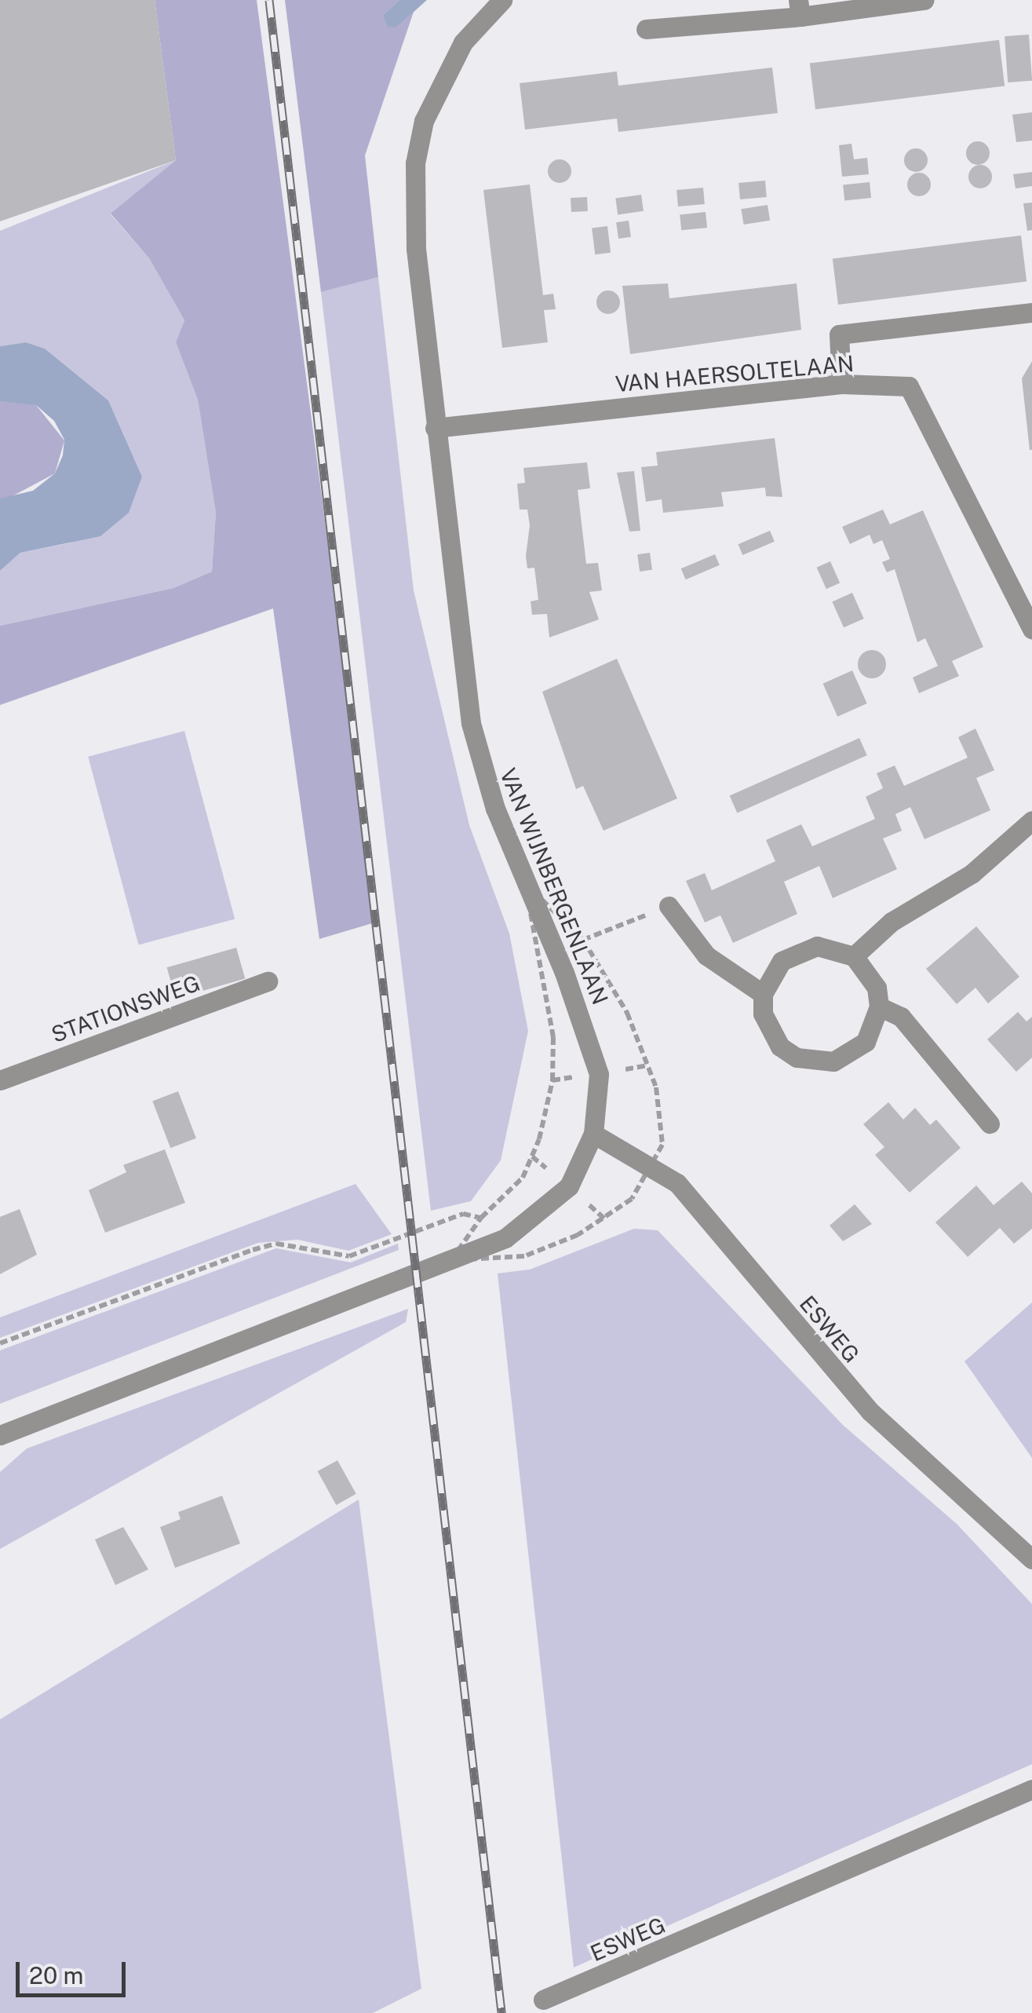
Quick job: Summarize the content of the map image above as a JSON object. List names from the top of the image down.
{
  "streets": {
    "street": [
      "VAN HAERSOLTELAAN",
      "VAN WIJNBERGENLAAN",
      "STATIONSWEG",
      "ESWEG"
    ]
  },
  "crossings": [
    ["VAN HAERSOLTELAAN", "VAN WIJNBERGENLAAN"],
    ["VAN WIJNBERGENLAAN", "ESWEG"]
  ],
  "scale_bar": "20 m"
}
